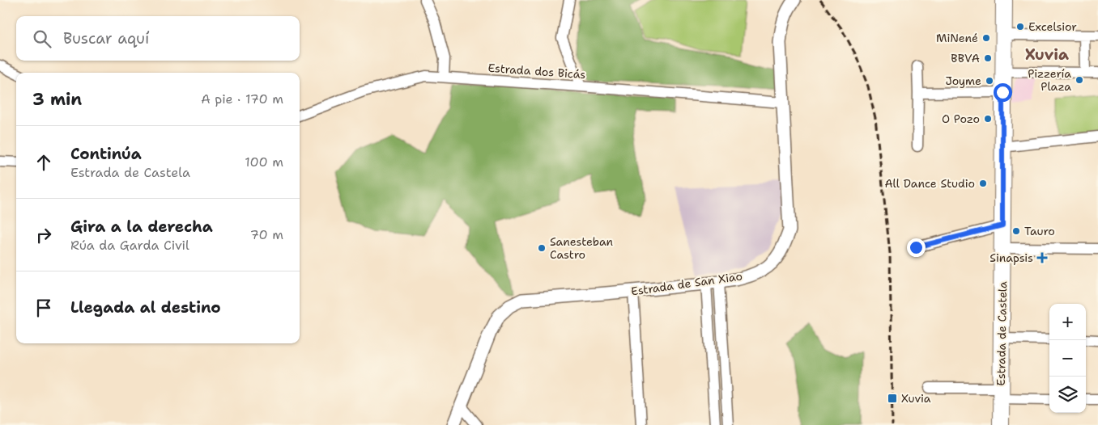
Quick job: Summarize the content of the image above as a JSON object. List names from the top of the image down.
{
  "streets": {
    "main road": ["Estrada de Castela"],
    "street": ["Estrada dos Bicás", "Estrada de San Xiao"]
  },
  "crossings": [
    ["Estrada dos Bicás", "Estrada de San Xiao"]
  ],
  "districts": ["Xuvia"],
  "places": {
    "other": [
      "Excelsior",
      "MiNené",
      "BBVA",
      "Pizzería Plaza",
      "Joyme",
      "O Pozo",
      "All Dance Studio",
      "Tauro",
      "Sanesteban Castro"
    ],
    "health": ["Sinapsis"],
    "transit": ["Xuvia"]
  },
  "page": {
    "search": "Buscar aquí",
    "heading": ["3 min", "A pie · 170 m"],
    "list": [
      ["Continúa", "Estrada de Castela", "100 m"],
      ["Gira a la derecha", "Rúa da Garda Civil", "70 m"],
      "Llegada al destino"
    ],
    "map_buttons": ["+", "−"]
  }
}
